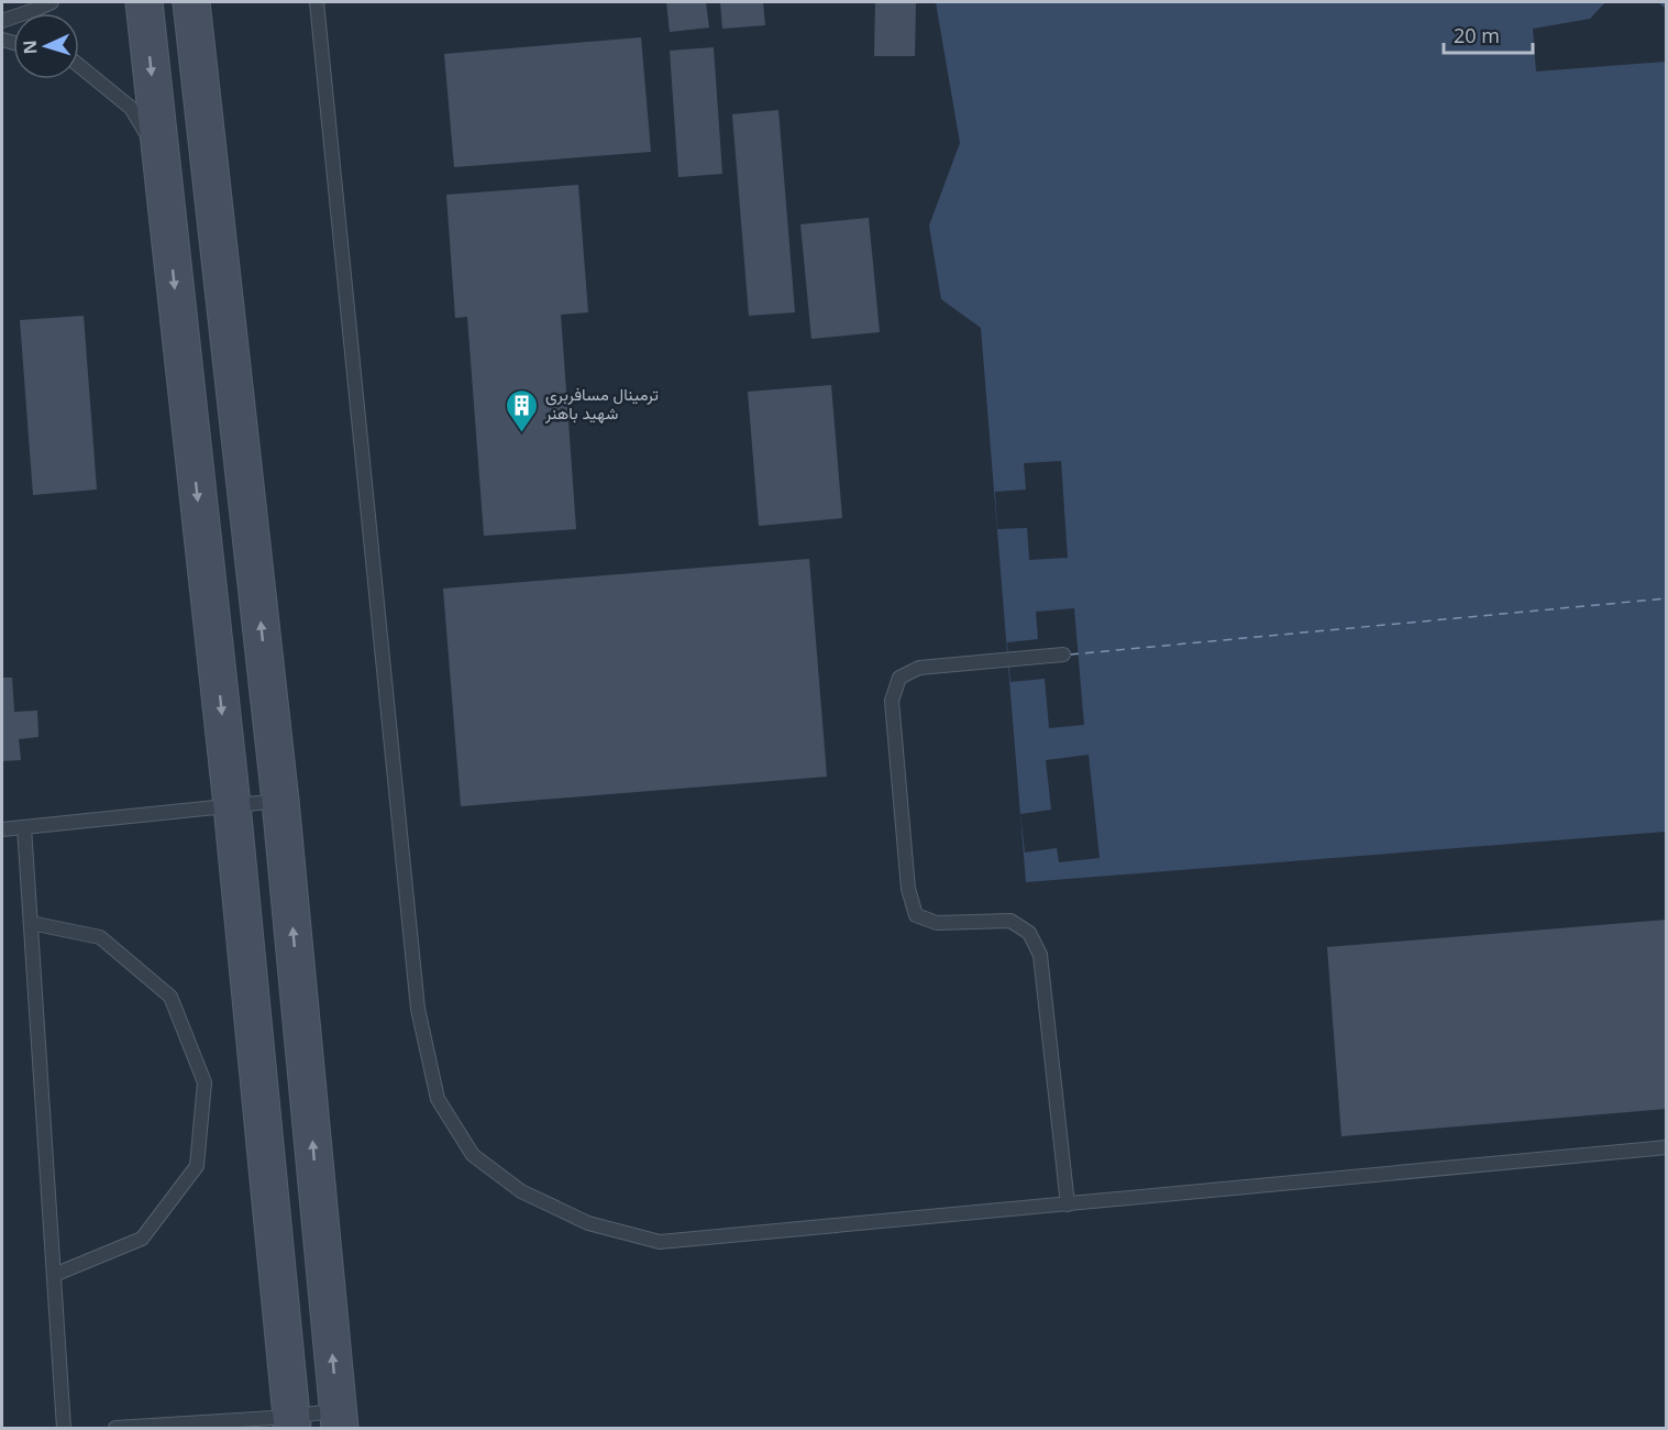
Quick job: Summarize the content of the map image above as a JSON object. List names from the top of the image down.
{
  "places": {
    "building": ["ترمینال مسافربری شهید باهنر"]
  },
  "scale_bar": "20 m",
  "north": "left"
}
